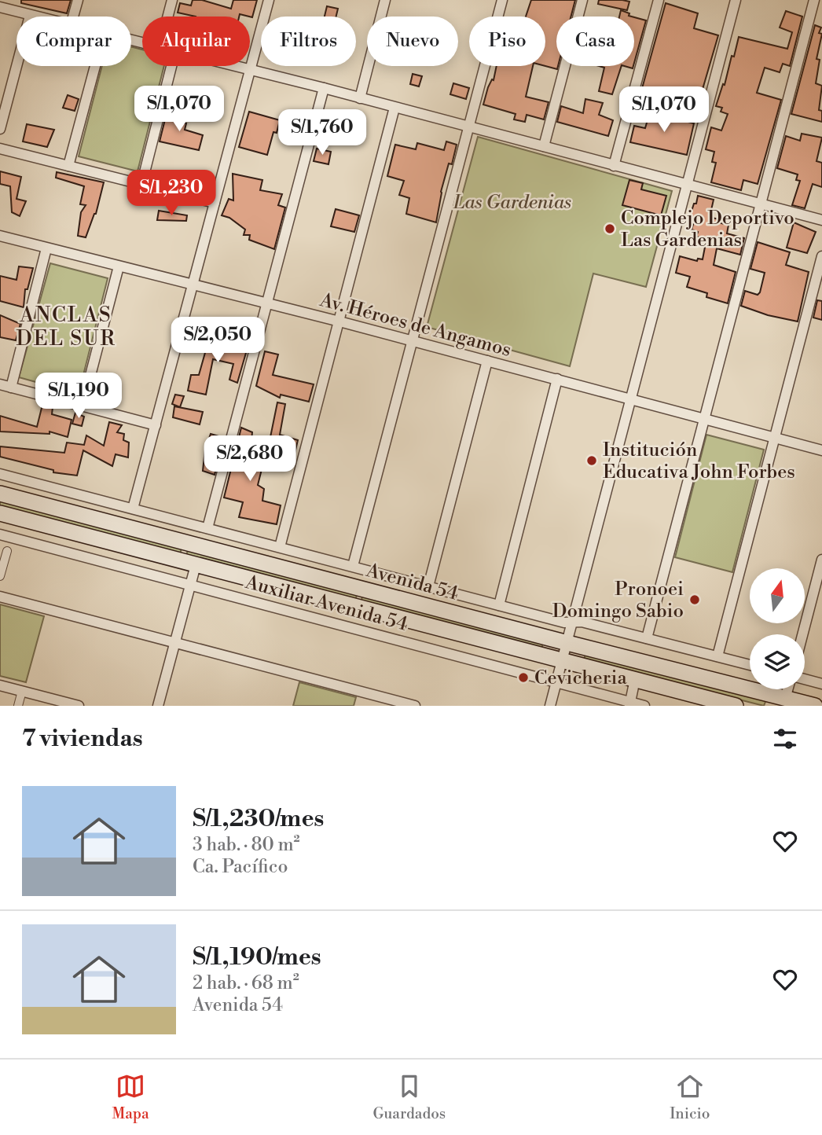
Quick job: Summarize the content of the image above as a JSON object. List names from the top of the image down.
{
  "streets": {
    "main road": ["Avenida 54"],
    "street": ["Av. Héroes de Angamos", "Auxiliar Avenida 54"]
  },
  "districts": ["ANCLAS DEL SUR"],
  "parks": ["Las Gardenias"],
  "places": [
    "Complejo Deportivo Las Gardenias",
    "Institución Educativa John Forbes",
    "Pronoei Domingo Sabio",
    "Cevicheria"
  ],
  "north": "top",
  "page": {
    "chip": [
      "Comprar",
      "Alquilar",
      "Filtros",
      "Nuevo",
      "Piso",
      "Casa"
    ],
    "price": [
      "S/1,070",
      "S/1,070",
      "S/1,760",
      "S/1,230",
      "S/2,050",
      "S/1,190",
      "S/2,680"
    ],
    "heading": "7 viviendas",
    "list": [
      {
        "name": "S/1,230/mes",
        "note": "3 hab. · 80 m² · Ca. Pacífico"
      },
      {
        "name": "S/1,190/mes",
        "note": "2 hab. · 68 m² · Avenida 54"
      }
    ],
    "tabs": ["Mapa", "Guardados", "Inicio"]
  }
}
